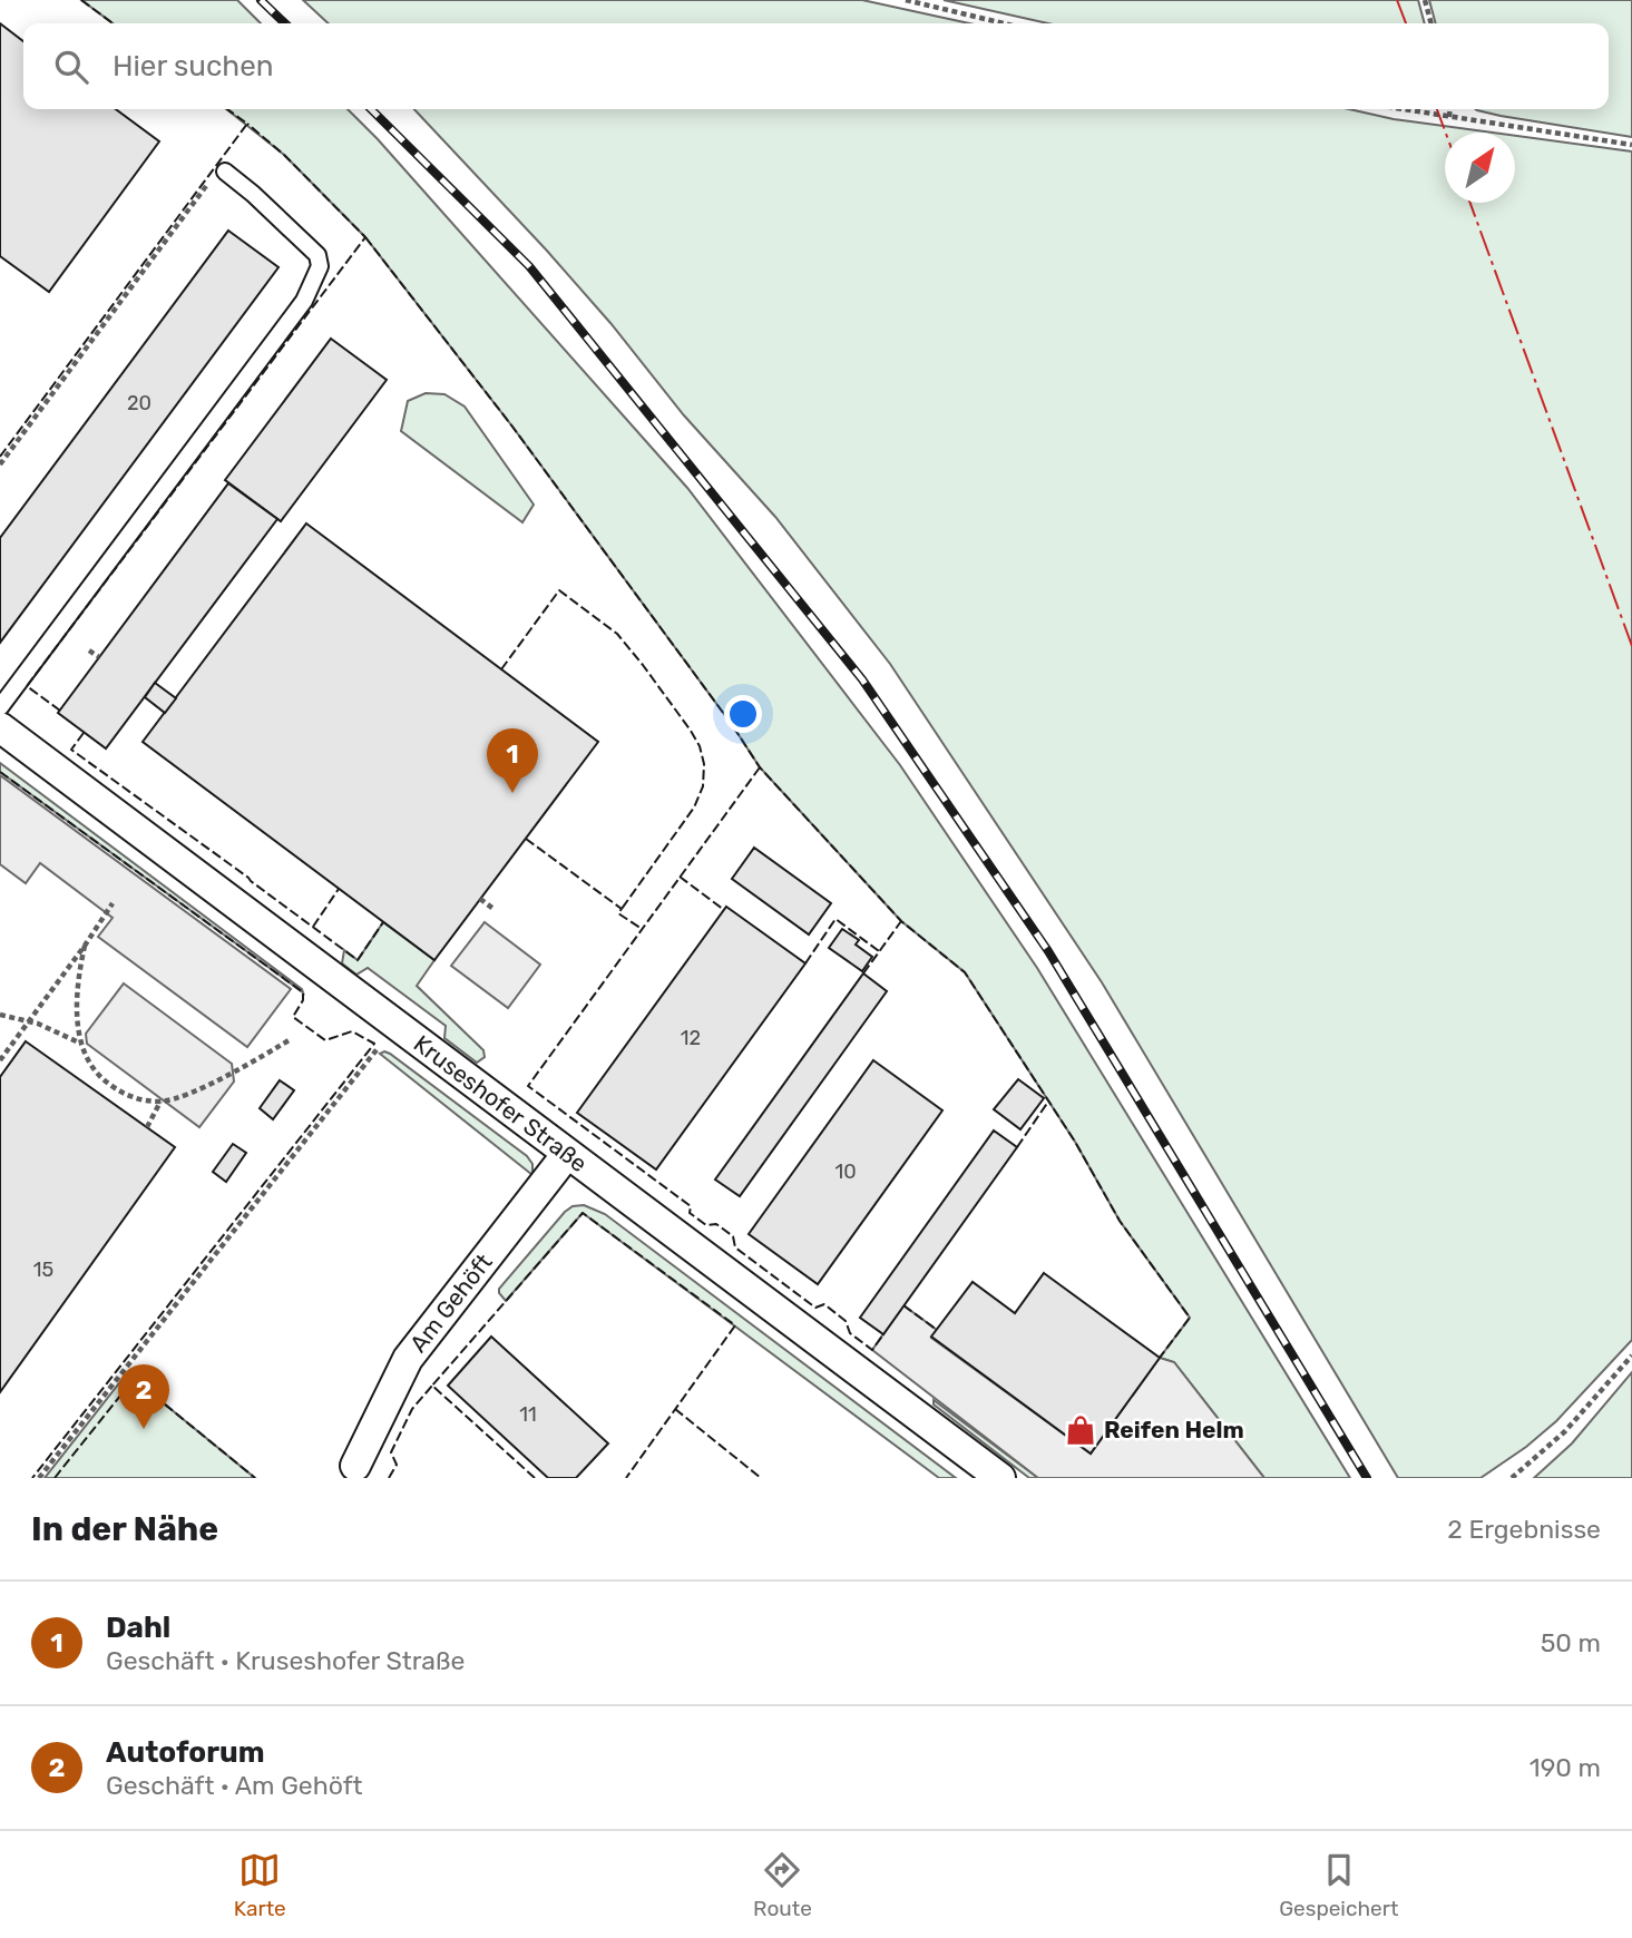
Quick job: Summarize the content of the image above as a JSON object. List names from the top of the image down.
{
  "streets": {
    "street": ["Kruseshofer Straße", "Am Gehöft"]
  },
  "crossings": [
    ["Kruseshofer Straße", "Am Gehöft"]
  ],
  "places": {
    "shop": ["Reifen Helm"]
  },
  "house_numbers": [
    "20",
    "12",
    "10",
    "15",
    "11"
  ],
  "north": "top right",
  "page": {
    "search": "Hier suchen",
    "pins": ["1", "2"],
    "heading": ["In der Nähe", "2 Ergebnisse"],
    "list": [
      {
        "mark": "1",
        "name": "Dahl",
        "note": "Geschäft · Kruseshofer Straße",
        "value": "50 m"
      },
      {
        "mark": "2",
        "name": "Autoforum",
        "note": "Geschäft · Am Gehöft",
        "value": "190 m"
      }
    ],
    "nav": ["Karte", "Route", "Gespeichert"]
  }
}
